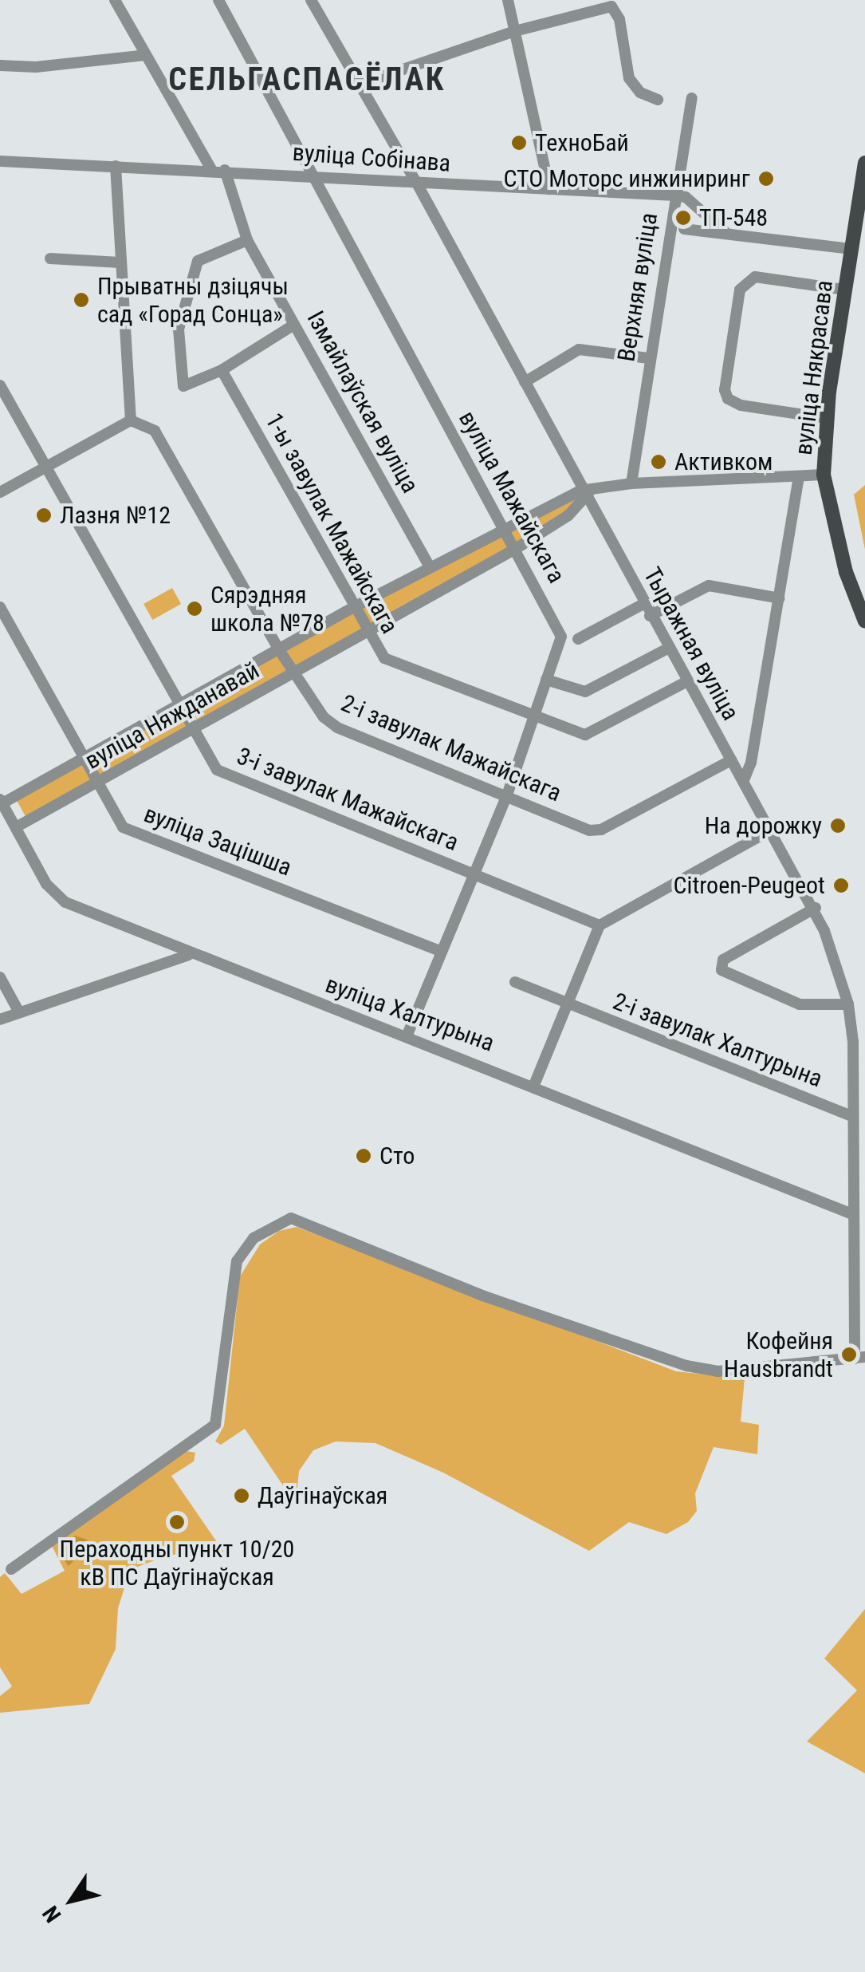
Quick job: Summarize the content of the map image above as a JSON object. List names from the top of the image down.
{
  "streets": {
    "main road": ["вуліца Някрасава"],
    "street": [
      "вуліца Собінава",
      "Верхняя вуліца",
      "Ізмайлаўская вуліца",
      "вуліца Мажайскага",
      "1-ы завулак Мажайскага",
      "Тыражная вуліца",
      "вуліца Няжданавай",
      "2-і завулак Мажайскага",
      "3-і завулак Мажайскага",
      "вуліца Зацішша",
      "вуліца Халтурына",
      "2-і завулак Халтурына"
    ]
  },
  "crossings": [
    ["вуліца Собінава", "Верхняя вуліца"],
    ["вуліца Собінава", "Ізмайлаўская вуліца"],
    ["вуліца Собінава", "вуліца Мажайскага"],
    ["вуліца Собінава", "Тыражная вуліца"],
    ["Верхняя вуліца", "вуліца Няжданавай"],
    ["вуліца Някрасава", "Тыражная вуліца"],
    ["вуліца Някрасава", "вуліца Няжданавай"],
    ["Ізмайлаўская вуліца", "вуліца Няжданавай"],
    ["вуліца Мажайскага", "1-ы завулак Мажайскага"],
    ["вуліца Мажайскага", "вуліца Няжданавай"],
    ["вуліца Мажайскага", "2-і завулак Мажайскага"],
    ["вуліца Мажайскага", "3-і завулак Мажайскага"],
    ["вуліца Мажайскага", "вуліца Зацішша"],
    ["вуліца Мажайскага", "вуліца Халтурына"],
    ["1-ы завулак Мажайскага", "Тыражная вуліца"],
    ["1-ы завулак Мажайскага", "вуліца Няжданавай"],
    ["Тыражная вуліца", "вуліца Няжданавай"],
    ["Тыражная вуліца", "2-і завулак Мажайскага"],
    ["Тыражная вуліца", "вуліца Халтурына"],
    ["Тыражная вуліца", "2-і завулак Халтурына"],
    ["вуліца Няжданавай", "2-і завулак Мажайскага"],
    ["вуліца Няжданавай", "3-і завулак Мажайскага"],
    ["вуліца Няжданавай", "вуліца Зацішша"],
    ["вуліца Няжданавай", "вуліца Халтурына"]
  ],
  "districts": ["СЕЛЬГАСПАСЁЛАК"],
  "places": [
    "ТехноБай",
    "СТО Моторс инжиниринг",
    "ТП-548",
    "Прыватны дзіцячы сад «Горад Сонца»",
    "Активком",
    "Лазня №12",
    "Сярэдняя школа №78",
    "На дорожку",
    "Citroen-Peugeot",
    "Сто",
    "Кофейня Hausbrandt",
    "Даўгінаўская",
    "Пераходны пункт 10/20 кВ ПС Даўгінаўская"
  ],
  "north": "bottom left"
}
